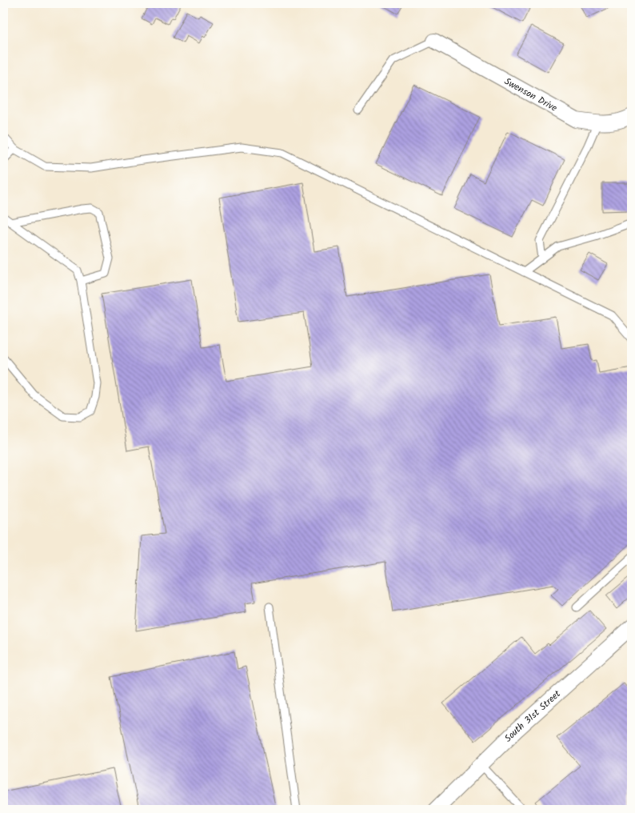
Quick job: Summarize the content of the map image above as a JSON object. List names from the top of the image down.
{
  "streets": {
    "street": ["Swenson Drive", "South 31st Street"]
  }
}
